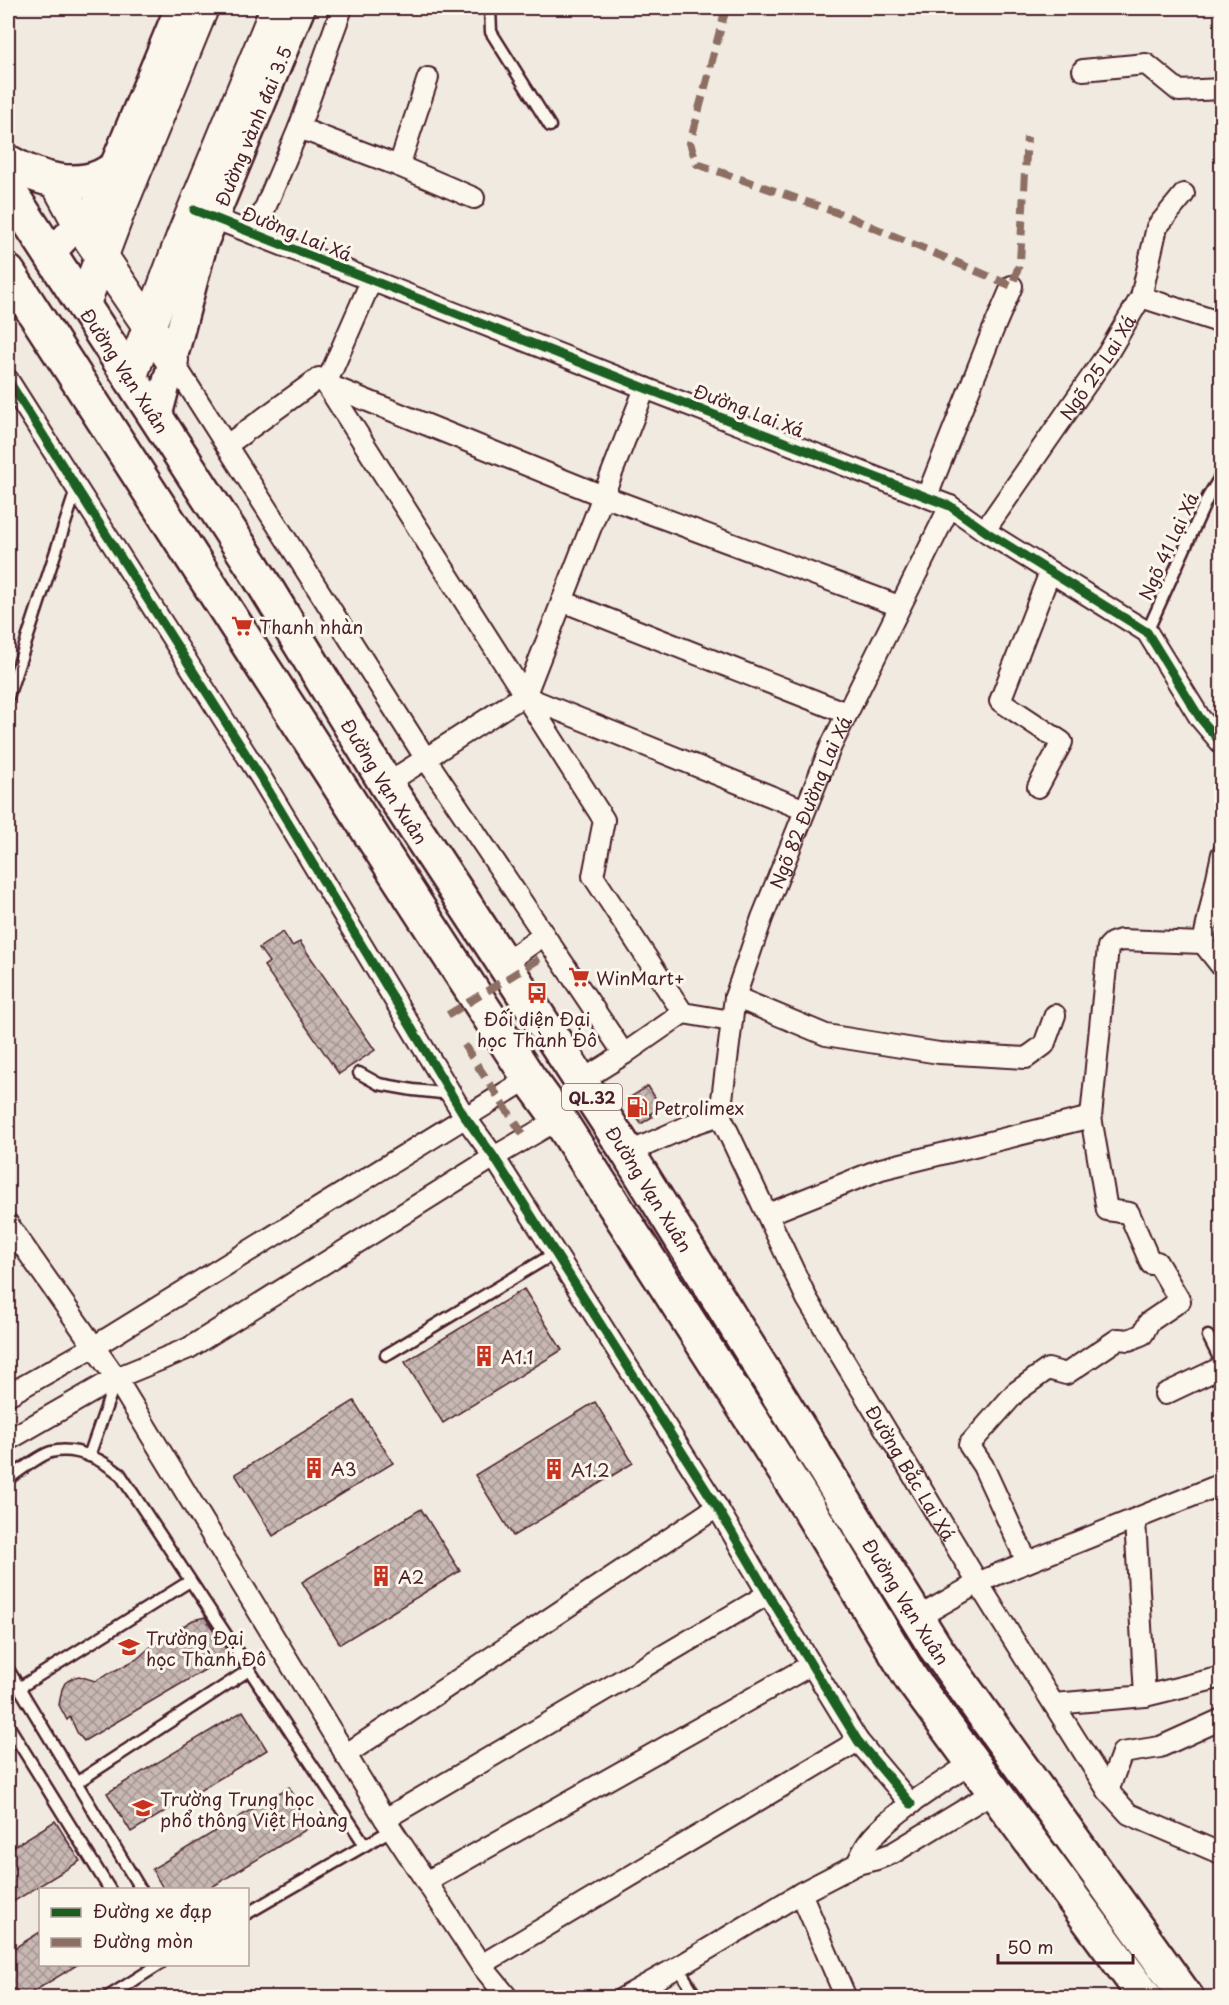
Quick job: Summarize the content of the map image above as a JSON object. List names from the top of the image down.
{
  "streets": {
    "highway": ["Đường Vạn Xuân", "QL.32"],
    "main road": ["Đường vành đai 3.5"],
    "street": [
      "Đường Lai Xá",
      "Ngõ 25 Lai Xá",
      "Ngõ 82 Đường Lai Xá",
      "Đường Bắc Lai Xá"
    ],
    "lane": ["Ngõ 41 Lại Xá"]
  },
  "crossings": [
    ["Đường vành đai 3.5", "Đường Lai Xá"],
    ["Đường vành đai 3.5", "Đường Vạn Xuân"],
    ["Đường Lai Xá", "Ngõ 25 Lai Xá"],
    ["Đường Lai Xá", "Ngõ 41 Lại Xá"],
    ["Đường Lai Xá", "Ngõ 82 Đường Lai Xá"],
    ["Ngõ 82 Đường Lai Xá", "Đường Bắc Lai Xá"]
  ],
  "places": {
    "supermarket": ["Thanh nhàn", "WinMart+"],
    "bus stop": ["Đối diện Đại học Thành Đô"],
    "fuel station": ["Petrolimex"],
    "building": [
      "A1.1",
      "A3",
      "A1.2",
      "A2"
    ],
    "school or university": ["Trường Đại học Thành Đô", "Trường Trung học phổ thông Việt Hoàng"]
  },
  "legend": ["Đường xe đạp", "Đường mòn"],
  "scale_bar": "50 m"
}
